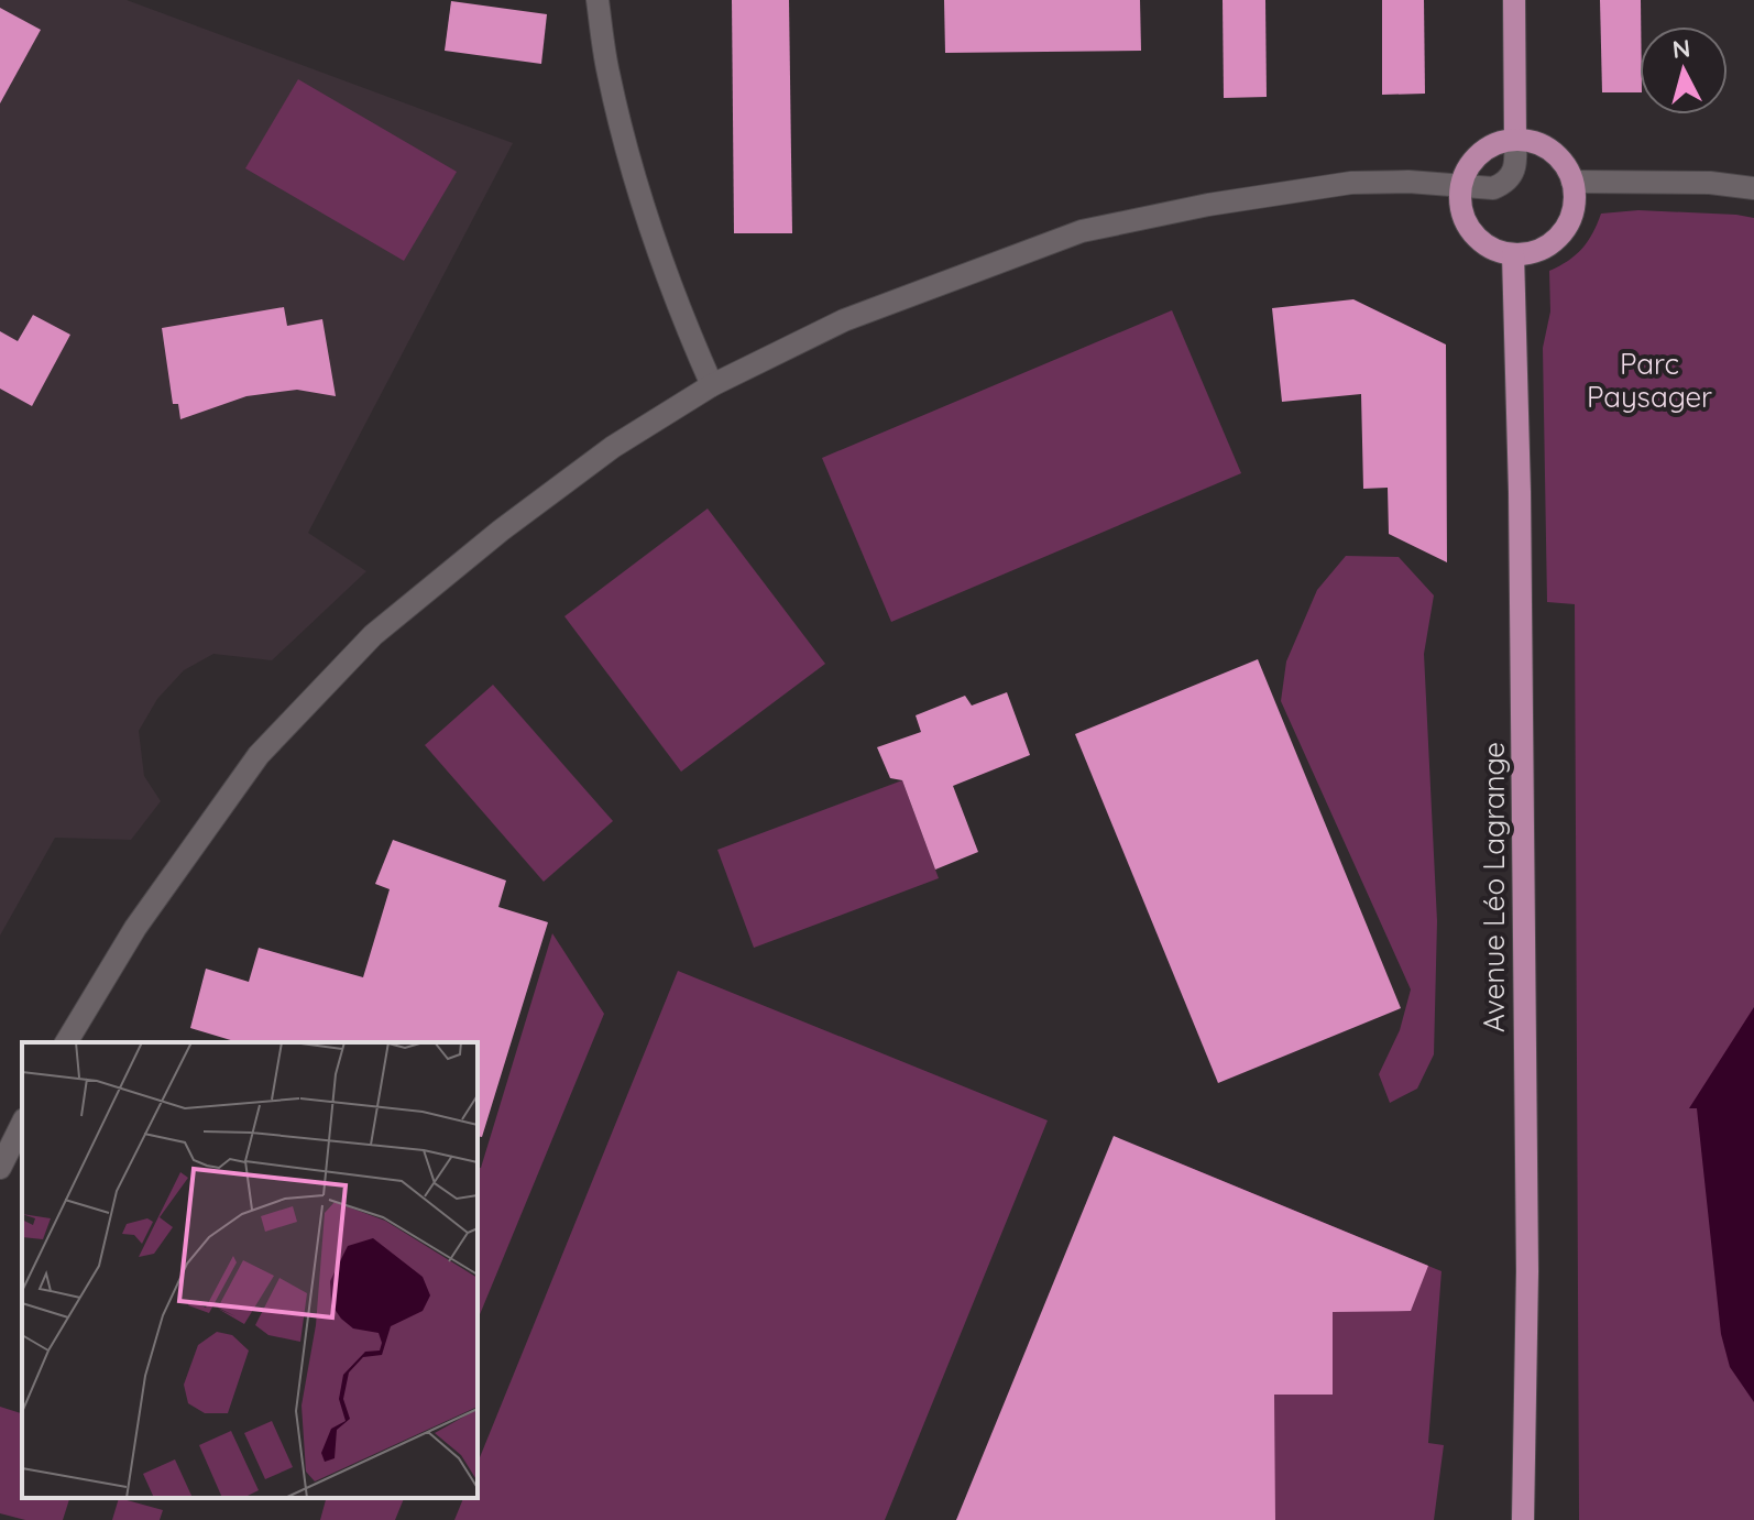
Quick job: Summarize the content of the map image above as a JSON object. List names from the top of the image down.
{
  "streets": {
    "main road": ["Avenue Léo Lagrange"]
  },
  "parks": ["Parc Paysager"],
  "north": "top"
}
